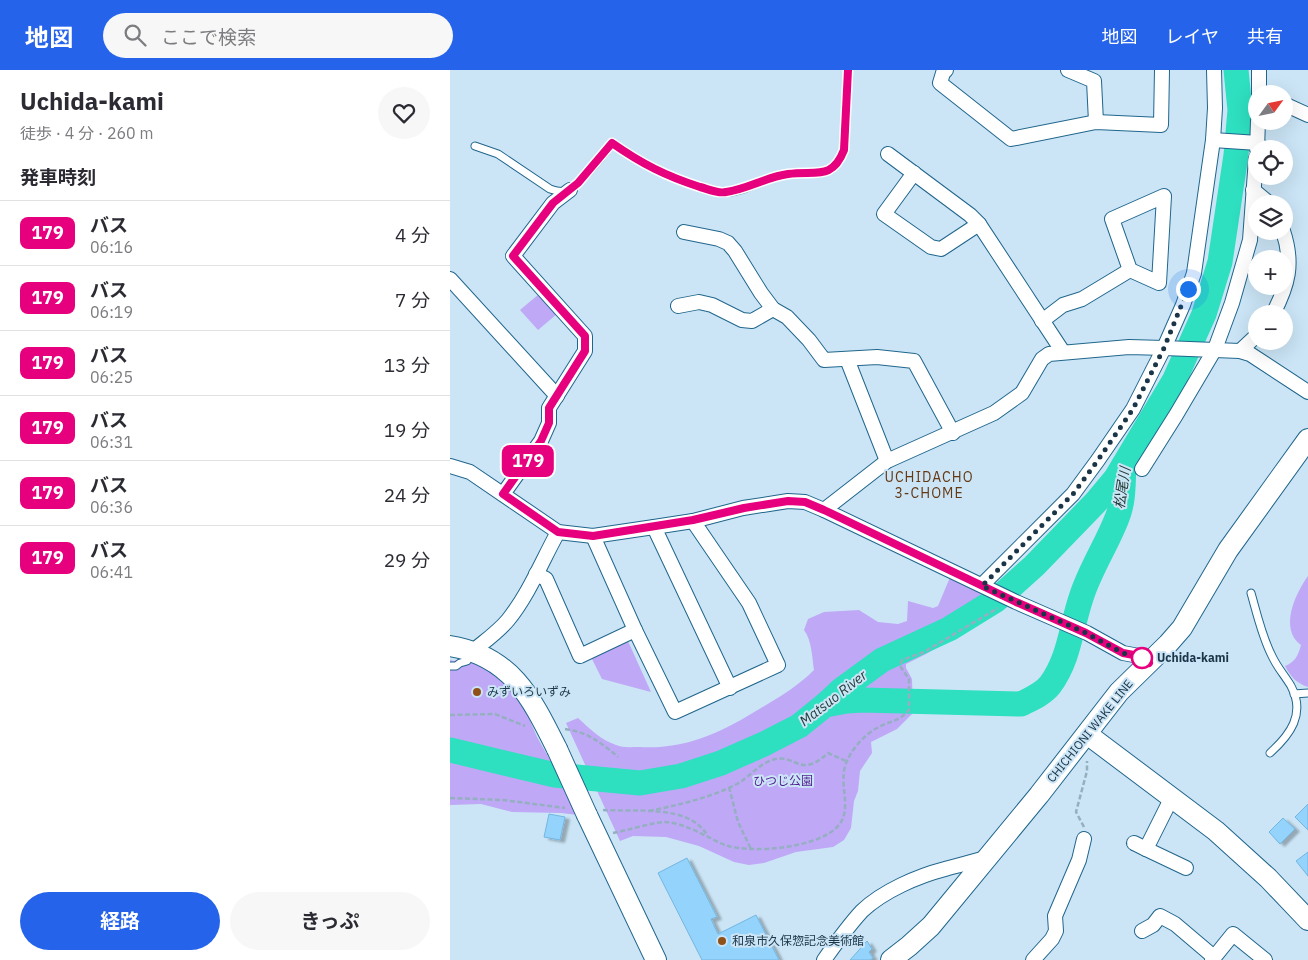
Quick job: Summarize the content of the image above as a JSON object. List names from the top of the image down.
{
  "streets": {
    "street": ["CHICHIONI WAKE LINE"]
  },
  "districts": ["UCHIDACHO 3-CHOME"],
  "water": ["松尾川", "Matsuo River"],
  "parks": ["ひつじ公園"],
  "places": ["Uchida-kami", "みずいろいずみ", "和泉市久保惣記念美術館"],
  "lines": ["bus line 179"],
  "north": "top right",
  "page": {
    "header": "地図",
    "search": "ここで検索",
    "nav": ["地図", "レイヤ", "共有"],
    "heading": [
      ["Uchida-kami", "徒歩 · 4 分 · 260 m"],
      "発車時刻"
    ],
    "on_map": "179",
    "map_buttons": ["+", "−"],
    "list": [
      {
        "mark": "179",
        "name": "バス",
        "note": "06:16",
        "value": "4 分"
      },
      {
        "mark": "179",
        "name": "バス",
        "note": "06:19",
        "value": "7 分"
      },
      {
        "mark": "179",
        "name": "バス",
        "note": "06:25",
        "value": "13 分"
      },
      {
        "mark": "179",
        "name": "バス",
        "note": "06:31",
        "value": "19 分"
      },
      {
        "mark": "179",
        "name": "バス",
        "note": "06:36",
        "value": "24 分"
      },
      {
        "mark": "179",
        "name": "バス",
        "note": "06:41",
        "value": "29 分"
      }
    ],
    "buttons": ["経路", "きっぷ"]
  }
}
